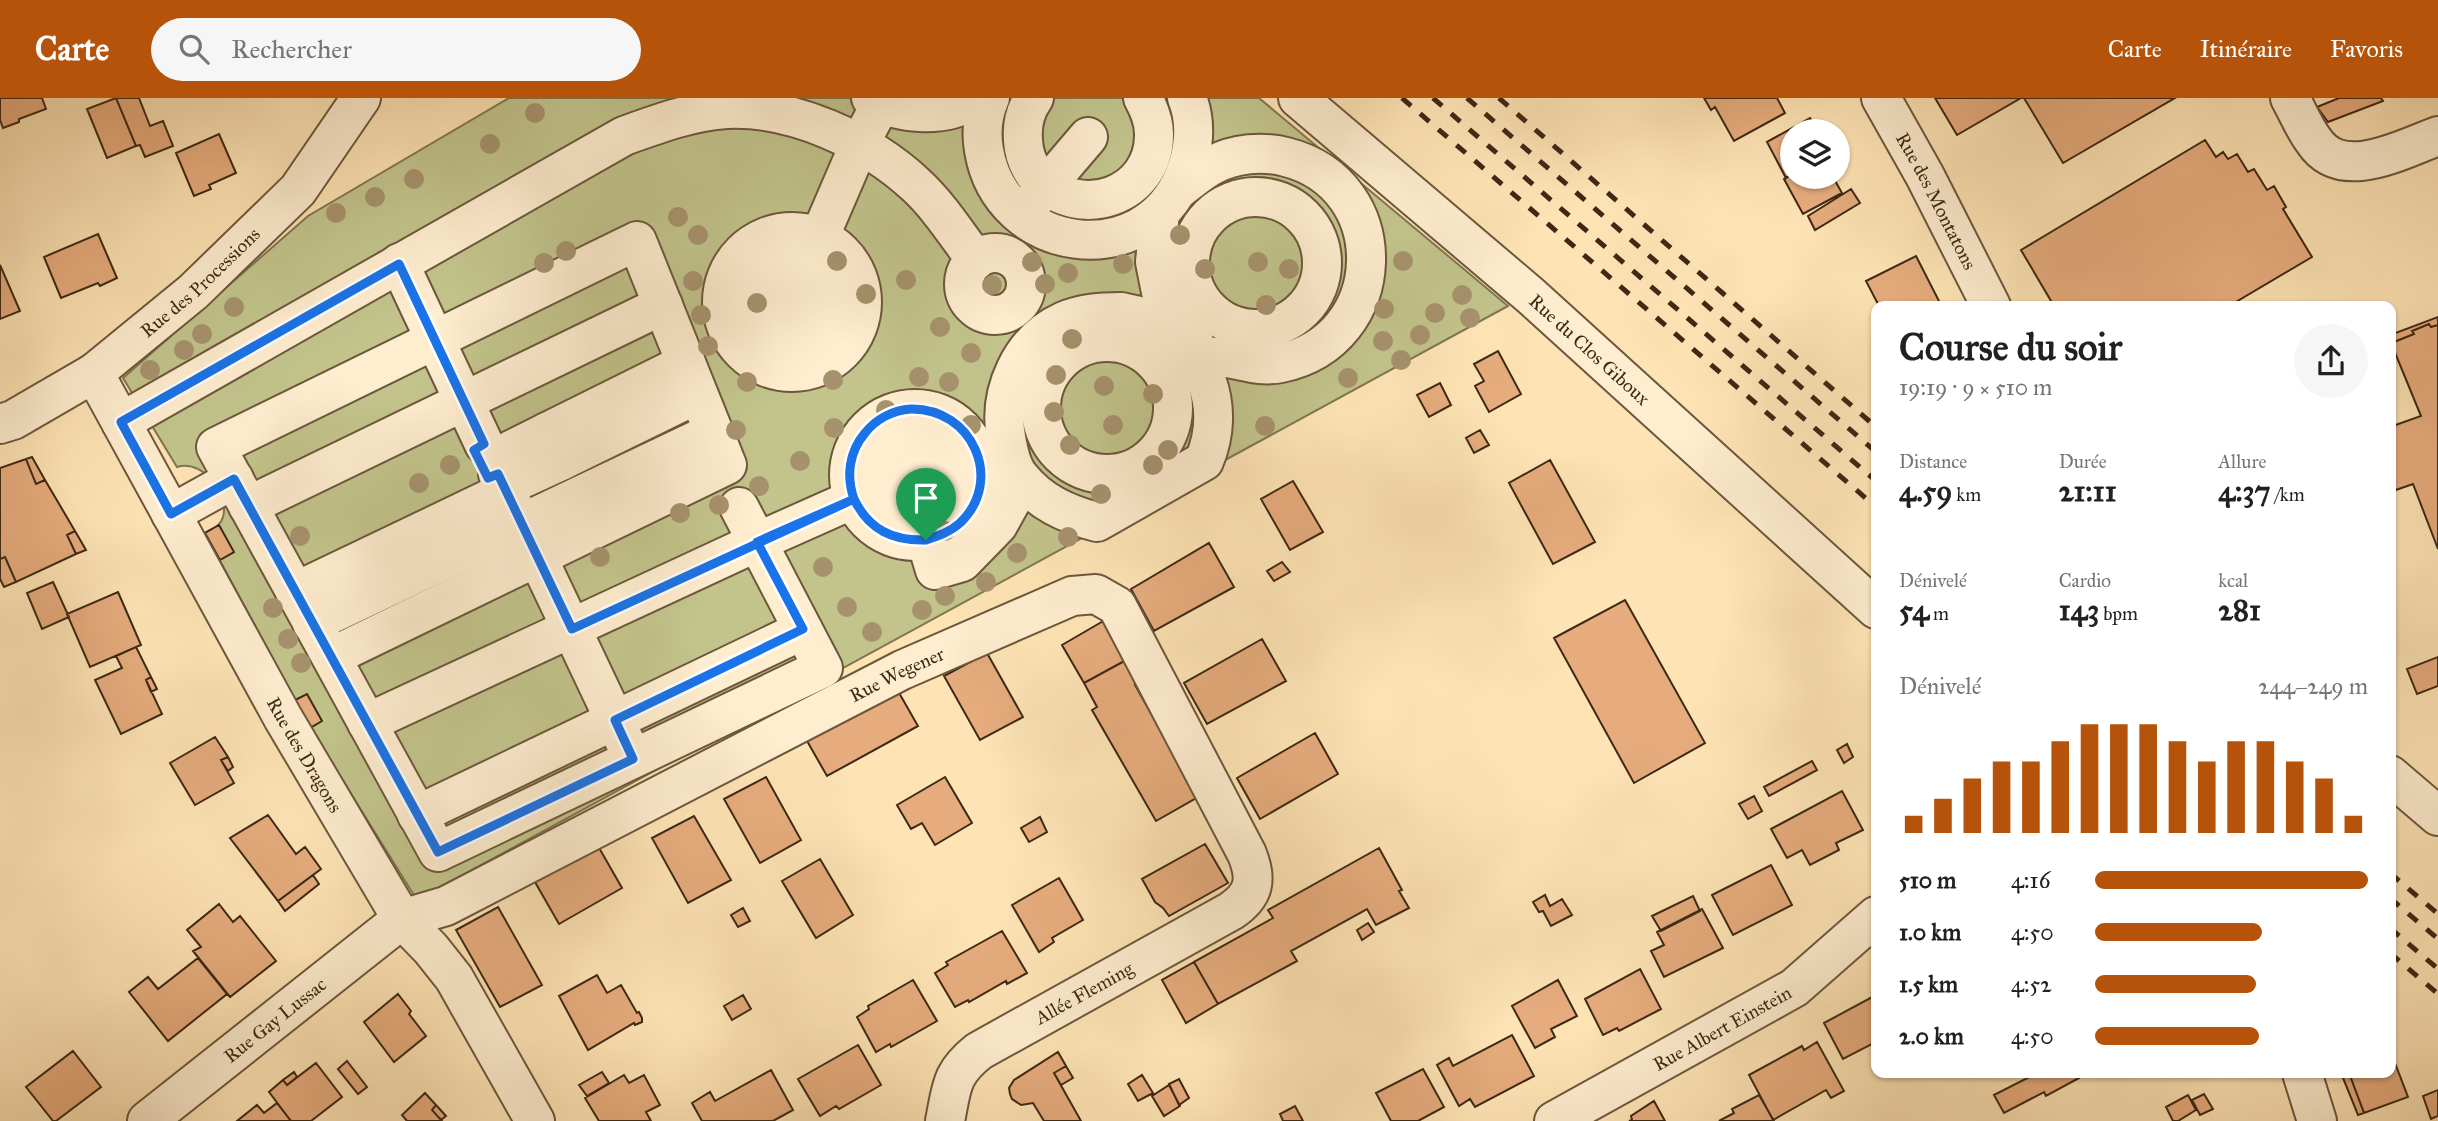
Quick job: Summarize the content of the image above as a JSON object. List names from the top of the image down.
{
  "streets": {
    "street": [
      "Rue des Montatons",
      "Rue des Processions",
      "Rue du Clos Giboux",
      "Rue Wegener",
      "Rue des Dragons",
      "Allée Fleming",
      "Rue Gay Lussac",
      "Rue Albert Einstein"
    ]
  },
  "crossings": [
    ["Rue des Processions", "Rue des Dragons"],
    ["Rue Wegener", "Rue des Dragons"],
    ["Rue Wegener", "Allée Fleming"],
    ["Rue Wegener", "Rue Gay Lussac"],
    ["Rue des Dragons", "Rue Gay Lussac"]
  ],
  "page": {
    "header": "Carte",
    "search": "Rechercher",
    "nav": ["Carte", "Itinéraire", "Favoris"],
    "heading": ["Course du soir", "19:19 · 9 × 510 m"],
    "stats": [
      ["Distance", "4.59 km"],
      ["Durée", "21:11"],
      ["Allure", "4:37 /km"],
      ["Dénivelé", "54 m"],
      ["Cardio", "143 bpm"],
      ["kcal", "281"]
    ],
    "chart": ["Dénivelé", "244–249 m"],
    "list": [
      {
        "name": "510 m",
        "note": "4:16"
      },
      {
        "name": "1.0 km",
        "note": "4:50"
      },
      {
        "name": "1.5 km",
        "note": "4:52"
      },
      {
        "name": "2.0 km",
        "note": "4:50"
      }
    ]
  }
}
